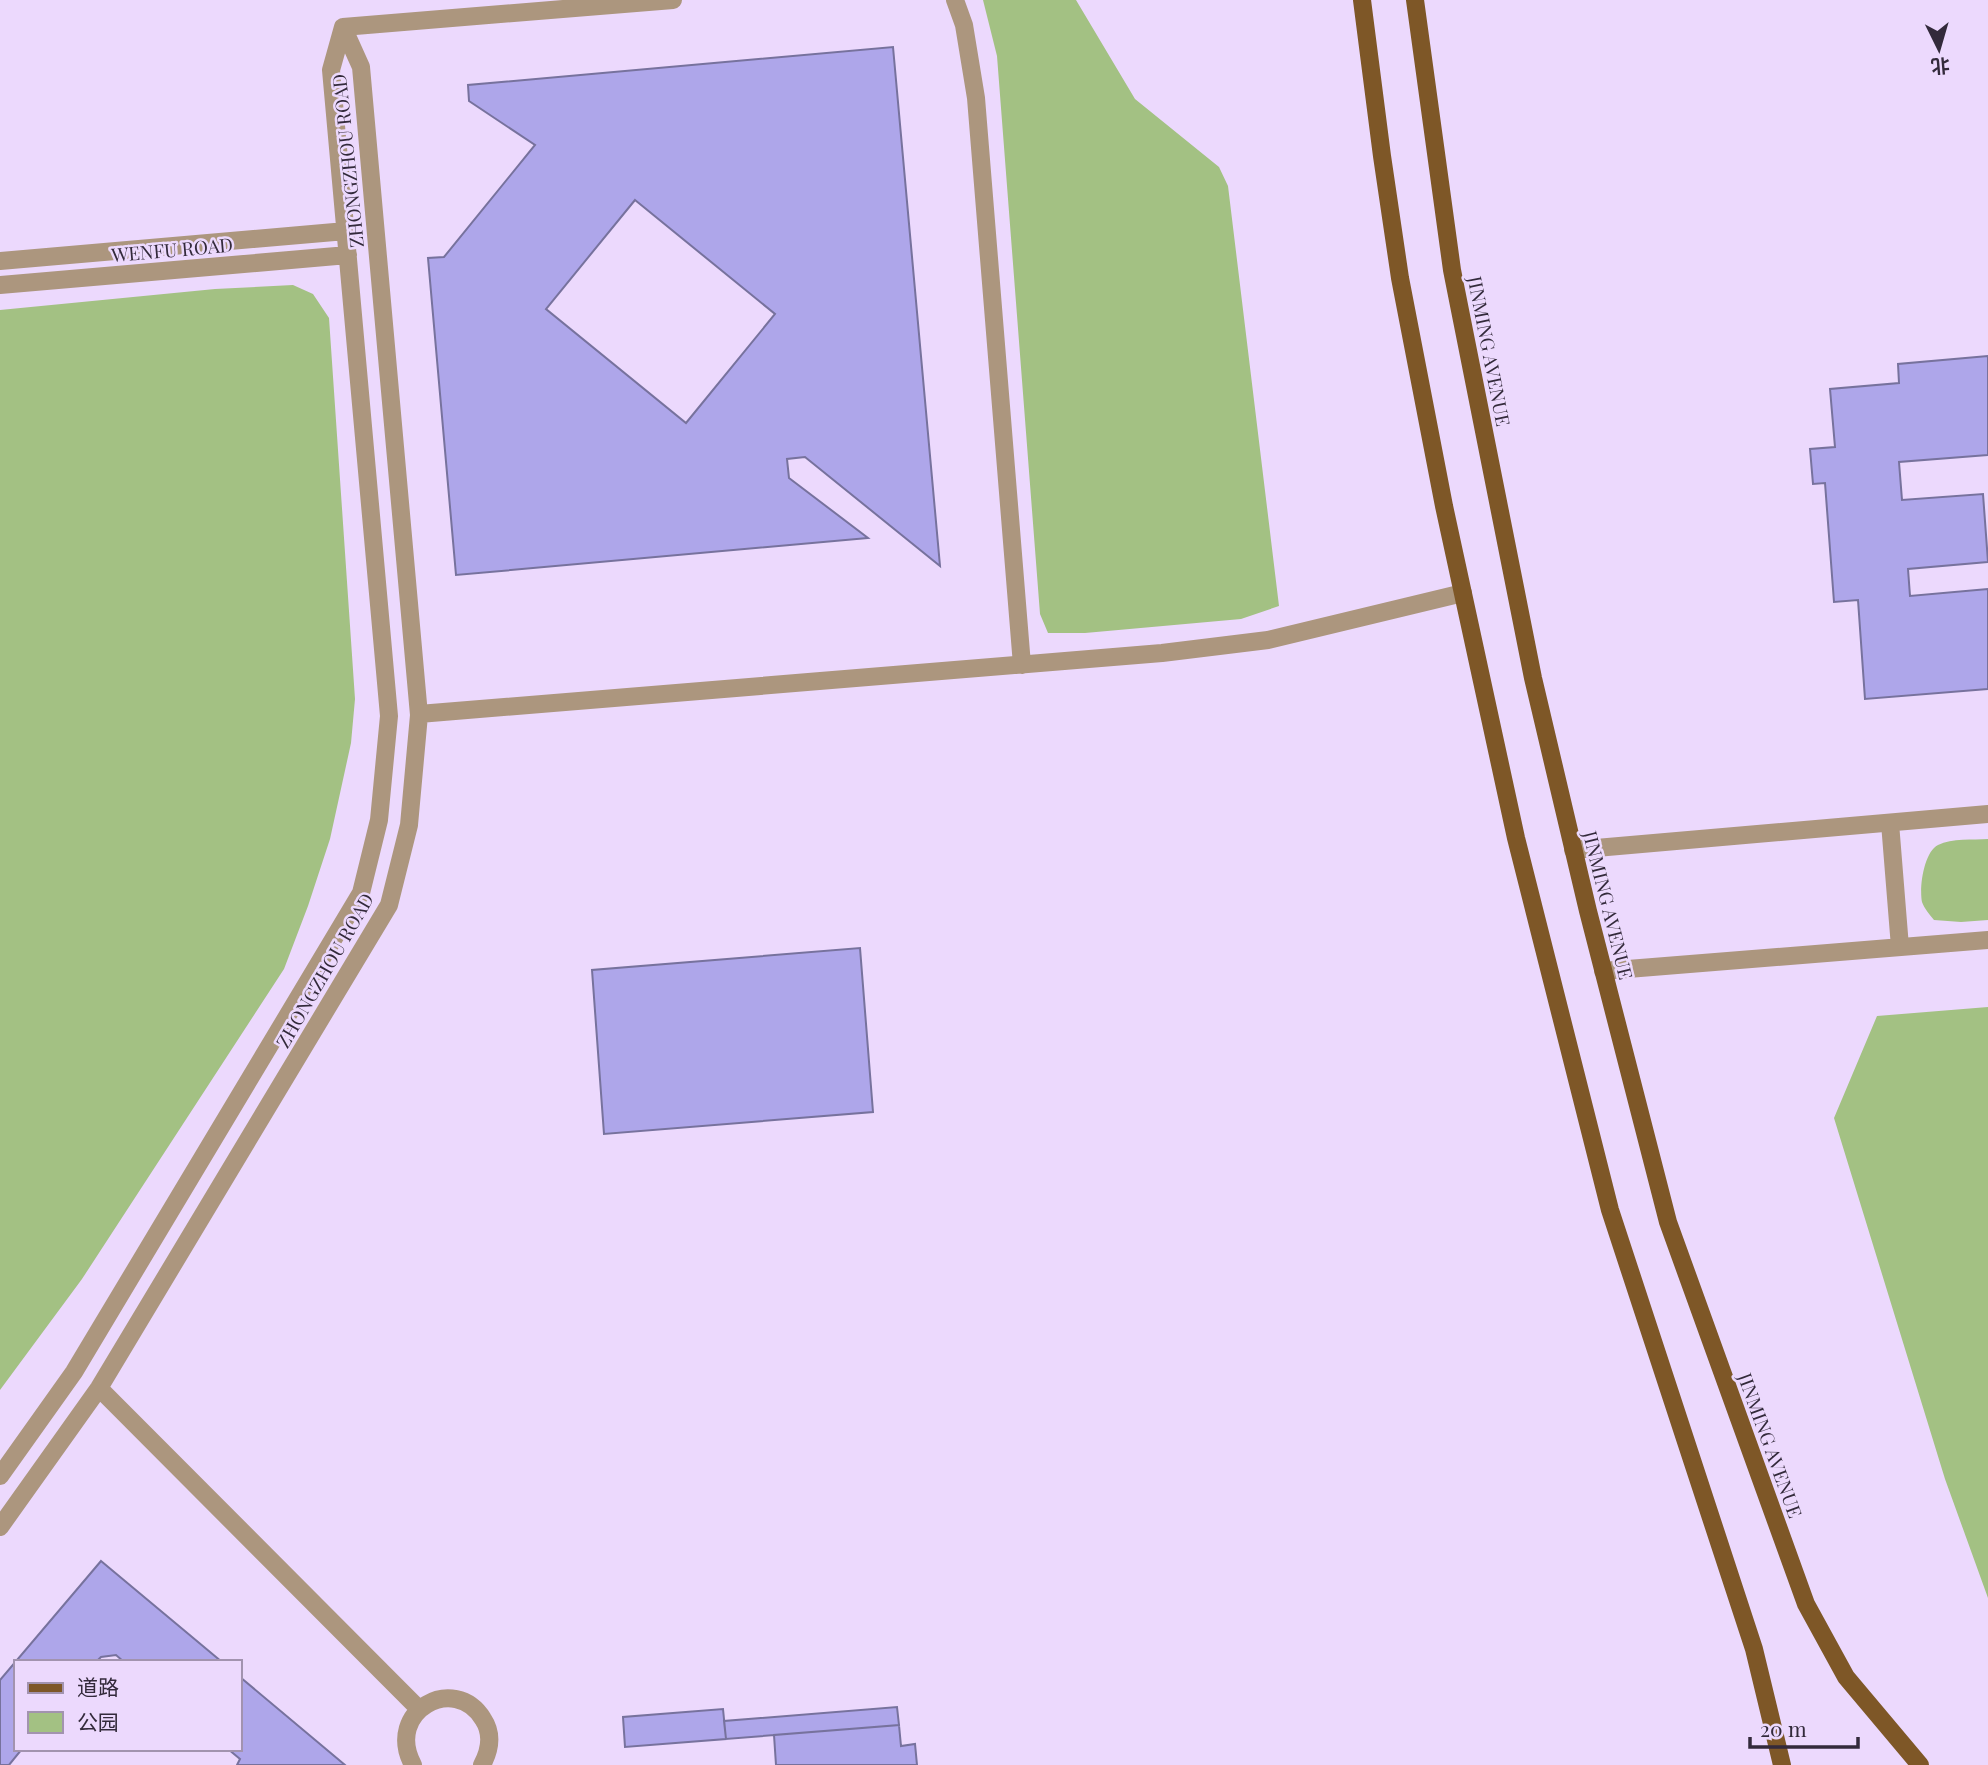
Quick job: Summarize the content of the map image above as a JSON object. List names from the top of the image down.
{
  "streets": {
    "main road": ["JINMING AVENUE"],
    "lane": ["ZHONGZHOU ROAD", "WENFU ROAD"]
  },
  "crossings": [
    ["ZHONGZHOU ROAD", "WENFU ROAD"]
  ],
  "legend": ["道路", "公园"],
  "scale_bar": "20 m",
  "north": "bottom"
}
